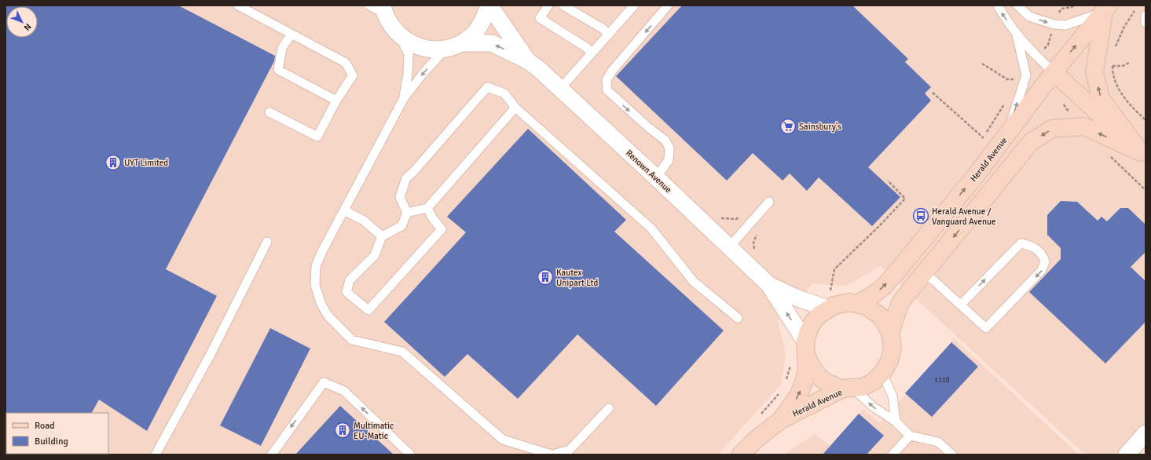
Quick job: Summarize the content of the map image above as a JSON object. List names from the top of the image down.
{
  "streets": {
    "main road": ["Herald Avenue"],
    "street": ["Renown Avenue"]
  },
  "crossings": [
    ["Herald Avenue", "Renown Avenue"]
  ],
  "places": {
    "supermarket": ["Sainsbury's"],
    "building": ["UYT Limited", "Kautex Unipart Ltd", "Multimatic EU-Matic"],
    "bus stop": ["Herald Avenue / Vanguard Avenue"]
  },
  "house_numbers": ["1110"],
  "legend": ["Road", "Building"],
  "north": "bottom right"
}
